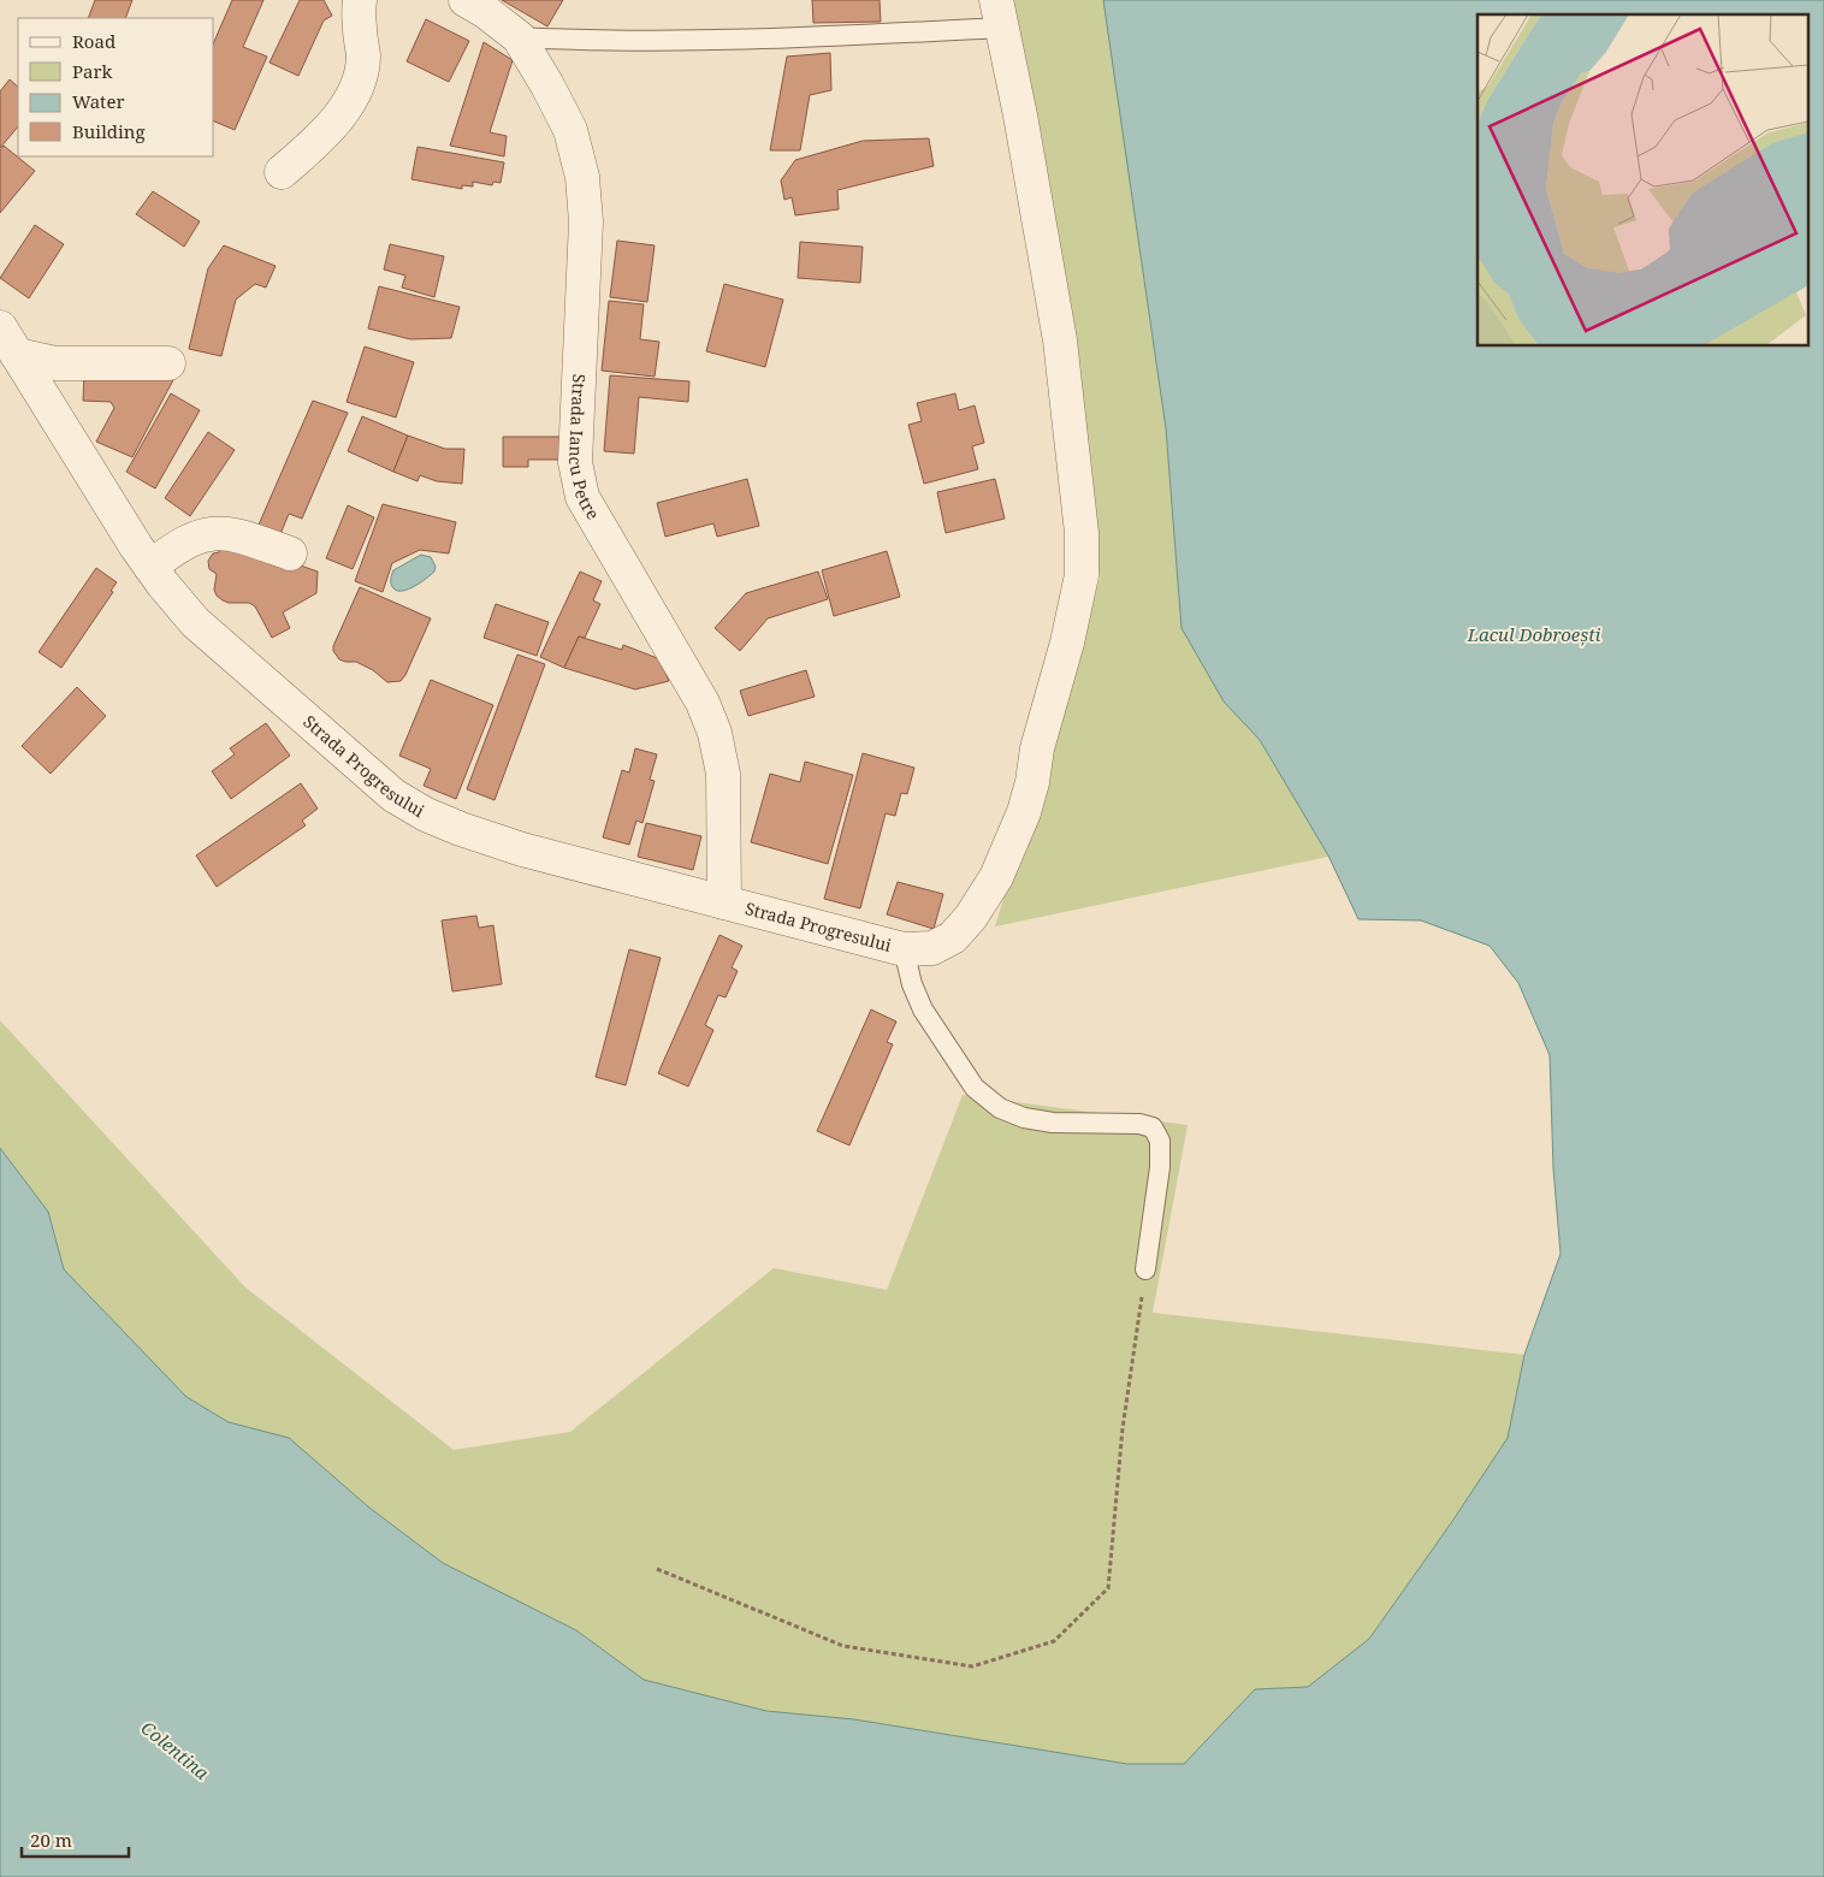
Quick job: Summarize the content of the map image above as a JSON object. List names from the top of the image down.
{
  "streets": {
    "street": ["Strada Iancu Petre", "Strada Progresului"]
  },
  "crossings": [
    ["Strada Iancu Petre", "Strada Progresului"]
  ],
  "water": ["Lacul Dobroești", "Colentina"],
  "legend": [
    "Road",
    "Park",
    "Water",
    "Building"
  ],
  "scale_bar": "20 m"
}
